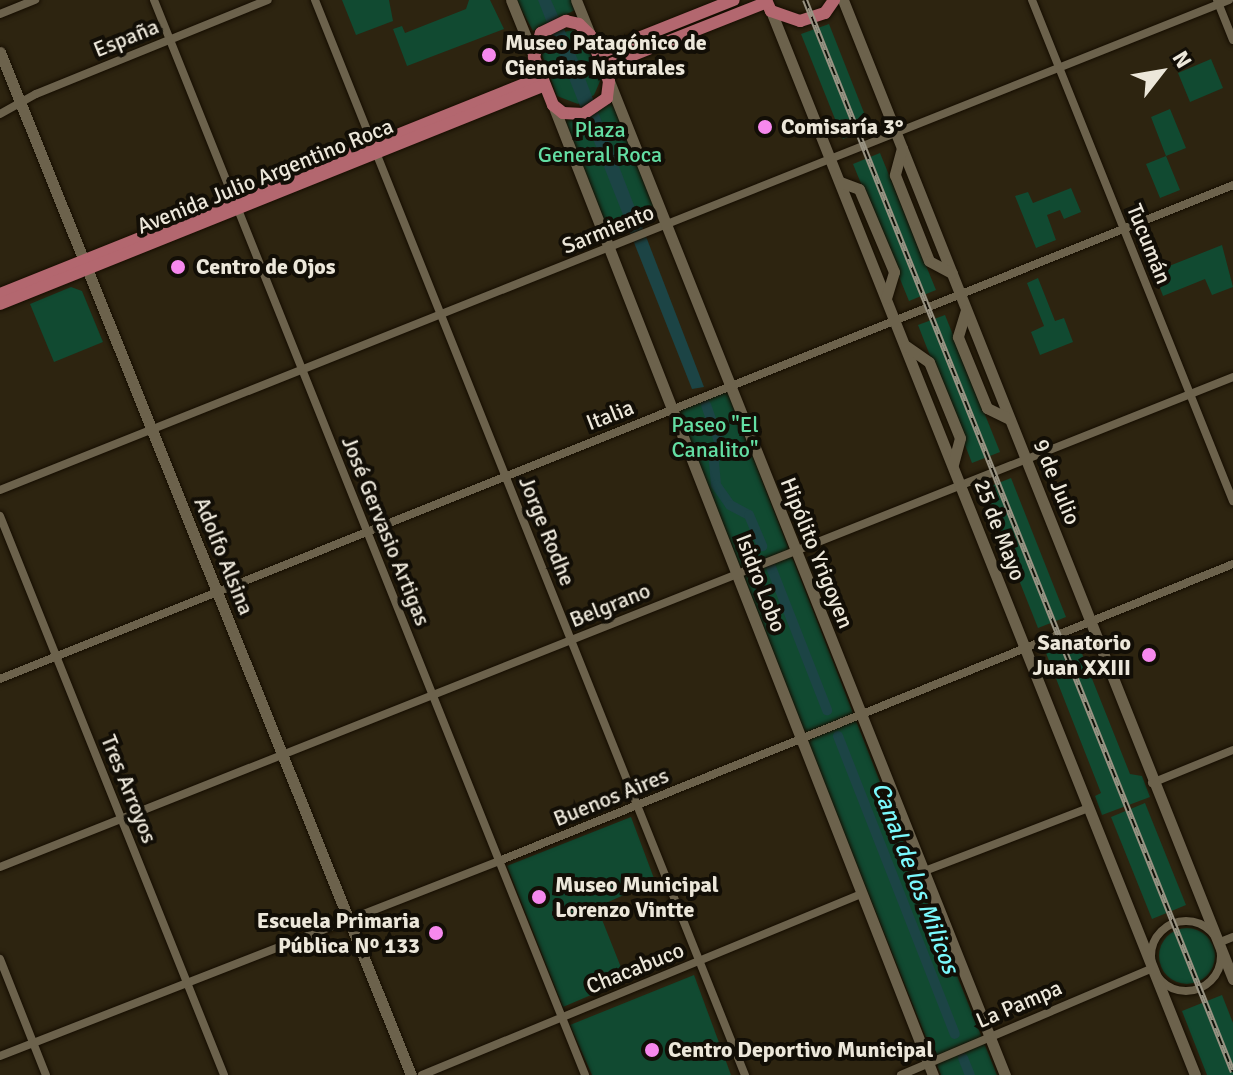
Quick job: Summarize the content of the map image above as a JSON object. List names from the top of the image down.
{
  "streets": {
    "main road": [
      "Avenida Julio Argentino Roca",
      "9 de Julio",
      "25 de Mayo",
      "Hipólito Yrigoyen",
      "Adolfo Alsina",
      "Isidro Lobo"
    ],
    "street": [
      "España",
      "Sarmiento",
      "Tucumán",
      "Italia",
      "José Gervasio Artigas",
      "Jorge Rodhe",
      "Belgrano",
      "Tres Arroyos",
      "Buenos Aires",
      "Chacabuco",
      "La Pampa"
    ]
  },
  "crossings": [
    ["España", "José Gervasio Artigas"],
    ["España", "Adolfo Alsina"],
    ["Avenida Julio Argentino Roca", "José Gervasio Artigas"],
    ["Avenida Julio Argentino Roca", "Jorge Rodhe"],
    ["Avenida Julio Argentino Roca", "Hipólito Yrigoyen"],
    ["Avenida Julio Argentino Roca", "Adolfo Alsina"],
    ["Avenida Julio Argentino Roca", "Isidro Lobo"],
    ["Sarmiento", "Tucumán"],
    ["Sarmiento", "9 de Julio"],
    ["Sarmiento", "José Gervasio Artigas"],
    ["Sarmiento", "Jorge Rodhe"],
    ["Sarmiento", "Hipólito Yrigoyen"],
    ["Sarmiento", "Adolfo Alsina"],
    ["Sarmiento", "Isidro Lobo"],
    ["Tucumán", "Italia"],
    ["Tucumán", "Belgrano"],
    ["Italia", "9 de Julio"],
    ["Italia", "25 de Mayo"],
    ["Italia", "José Gervasio Artigas"],
    ["Italia", "Jorge Rodhe"],
    ["Italia", "Hipólito Yrigoyen"],
    ["Italia", "Adolfo Alsina"],
    ["Italia", "Isidro Lobo"],
    ["Italia", "Tres Arroyos"],
    ["9 de Julio", "25 de Mayo"],
    ["9 de Julio", "Belgrano"],
    ["9 de Julio", "Buenos Aires"],
    ["9 de Julio", "La Pampa"],
    ["25 de Mayo", "Belgrano"],
    ["25 de Mayo", "Buenos Aires"],
    ["25 de Mayo", "La Pampa"],
    ["José Gervasio Artigas", "Belgrano"],
    ["José Gervasio Artigas", "Buenos Aires"],
    ["José Gervasio Artigas", "Chacabuco"],
    ["Jorge Rodhe", "Belgrano"],
    ["Jorge Rodhe", "Buenos Aires"],
    ["Jorge Rodhe", "Chacabuco"],
    ["Hipólito Yrigoyen", "Isidro Lobo"],
    ["Hipólito Yrigoyen", "Belgrano"],
    ["Hipólito Yrigoyen", "Buenos Aires"],
    ["Hipólito Yrigoyen", "La Pampa"],
    ["Adolfo Alsina", "Belgrano"],
    ["Adolfo Alsina", "Buenos Aires"],
    ["Isidro Lobo", "Belgrano"],
    ["Isidro Lobo", "Buenos Aires"],
    ["Isidro Lobo", "Chacabuco"],
    ["Isidro Lobo", "La Pampa"],
    ["Belgrano", "Tres Arroyos"],
    ["Tres Arroyos", "Buenos Aires"]
  ],
  "water": ["Canal de los Milicos"],
  "parks": ["Plaza General Roca", "Paseo \"El Canalito\""],
  "places": [
    "Museo Patagónico de Ciencias Naturales",
    "Comisaría 3°",
    "Centro de Ojos",
    "Sanatorio Juan XXIII",
    "Museo Municipal Lorenzo Vintte",
    "Escuela Primaria Pública Nº 133",
    "Centro Deportivo Municipal"
  ],
  "north": "top right"
}
